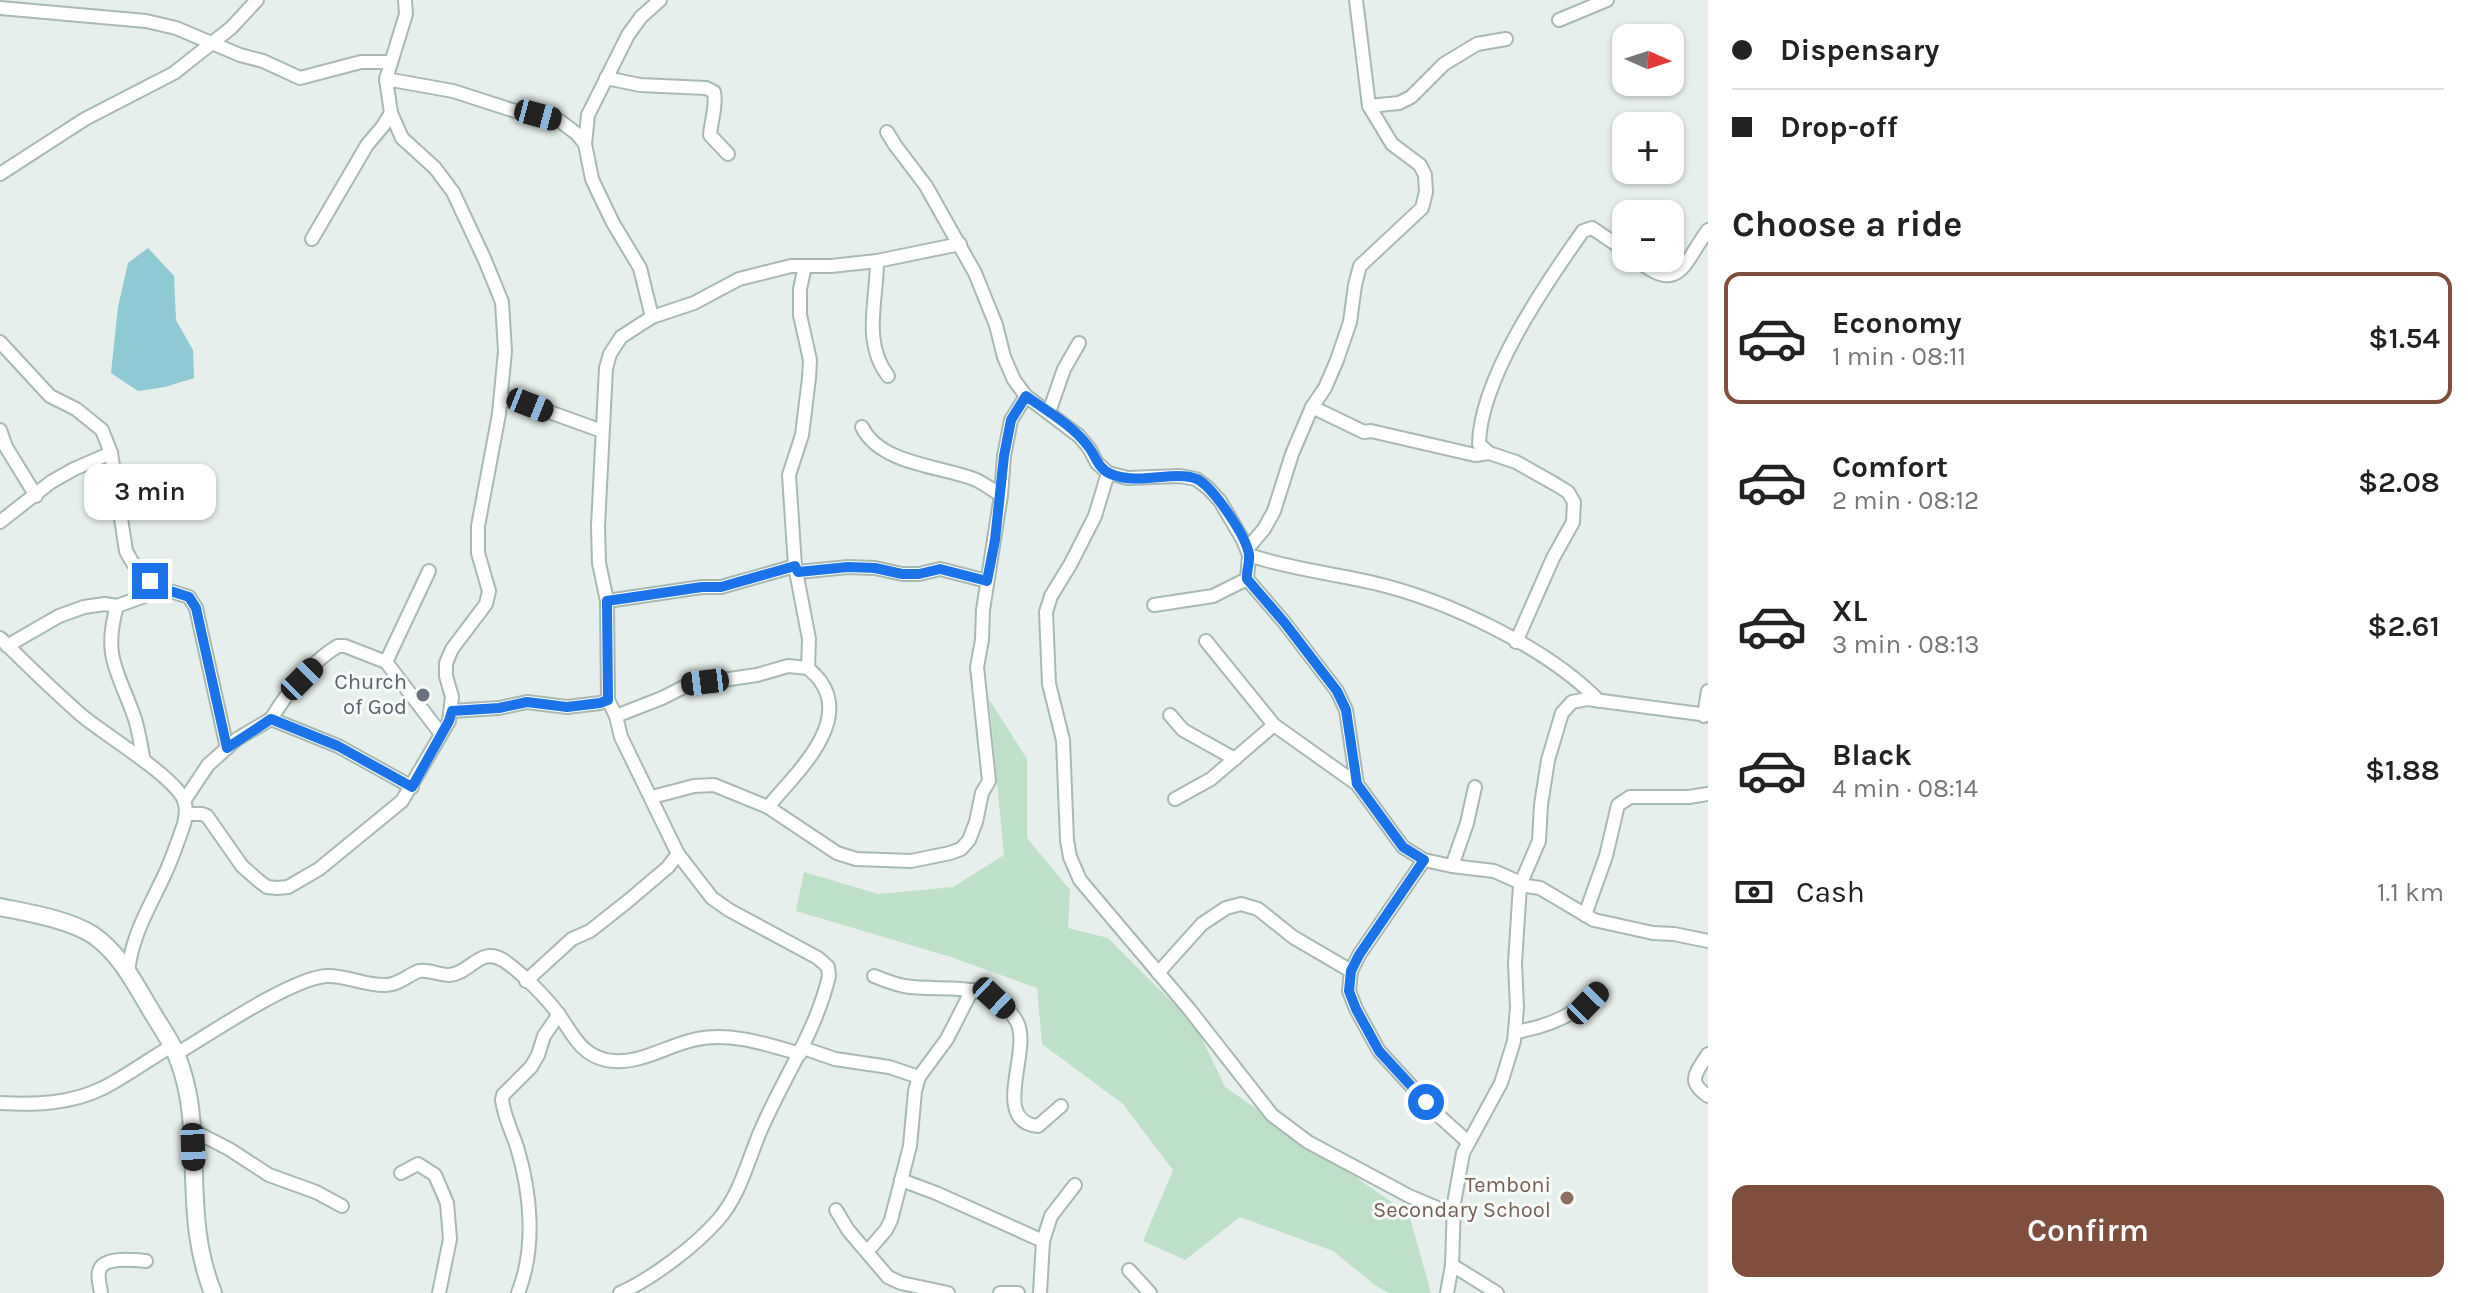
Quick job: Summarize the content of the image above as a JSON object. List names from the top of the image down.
{
  "places": ["Church of God", "Temboni Secondary School"],
  "north": "right",
  "page": {
    "banner": ["Dispensary", "Drop-off"],
    "map_buttons": ["+", "−"],
    "heading": "Choose a ride",
    "list": [
      {
        "name": "Economy",
        "note": "1 min · 08:11",
        "value": "$1.54"
      },
      {
        "name": "Comfort",
        "note": "2 min · 08:12",
        "value": "$2.08"
      },
      {
        "name": "XL",
        "note": "3 min · 08:13",
        "value": "$2.61"
      },
      {
        "name": "Black",
        "note": "4 min · 08:14",
        "value": "$1.88"
      }
    ],
    "bubble": "3 min",
    "pay": ["Cash", "1.1 km"],
    "buttons": "Confirm"
  }
}
